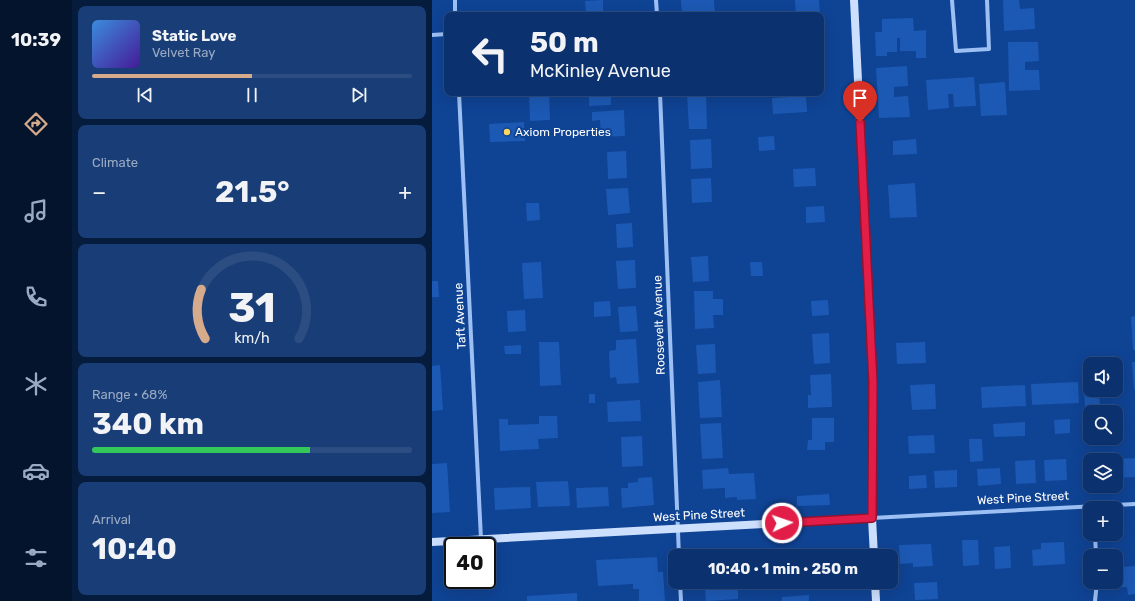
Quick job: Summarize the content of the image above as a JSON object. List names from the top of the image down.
{
  "streets": {
    "street": ["Taft Avenue", "Roosevelt Avenue", "West Pine Street"]
  },
  "crossings": [
    ["Roosevelt Avenue", "West Pine Street"]
  ],
  "places": ["Axiom Properties"],
  "page": {
    "tabs": "10:39",
    "turn": ["50 m", "McKinley Avenue"],
    "song": ["Static Love", "Velvet Ray"],
    "tile": [
      "Climate",
      ["Range · 68%", "340 km"],
      ["Arrival", "10:40"]
    ],
    "heat": ["−", "21.5°", "+"],
    "map_buttons": ["+", "−"],
    "limit": "40",
    "trip": "10:40 · 1 min · 250 m",
    "gauge": ["31", "km/h"]
  }
}
